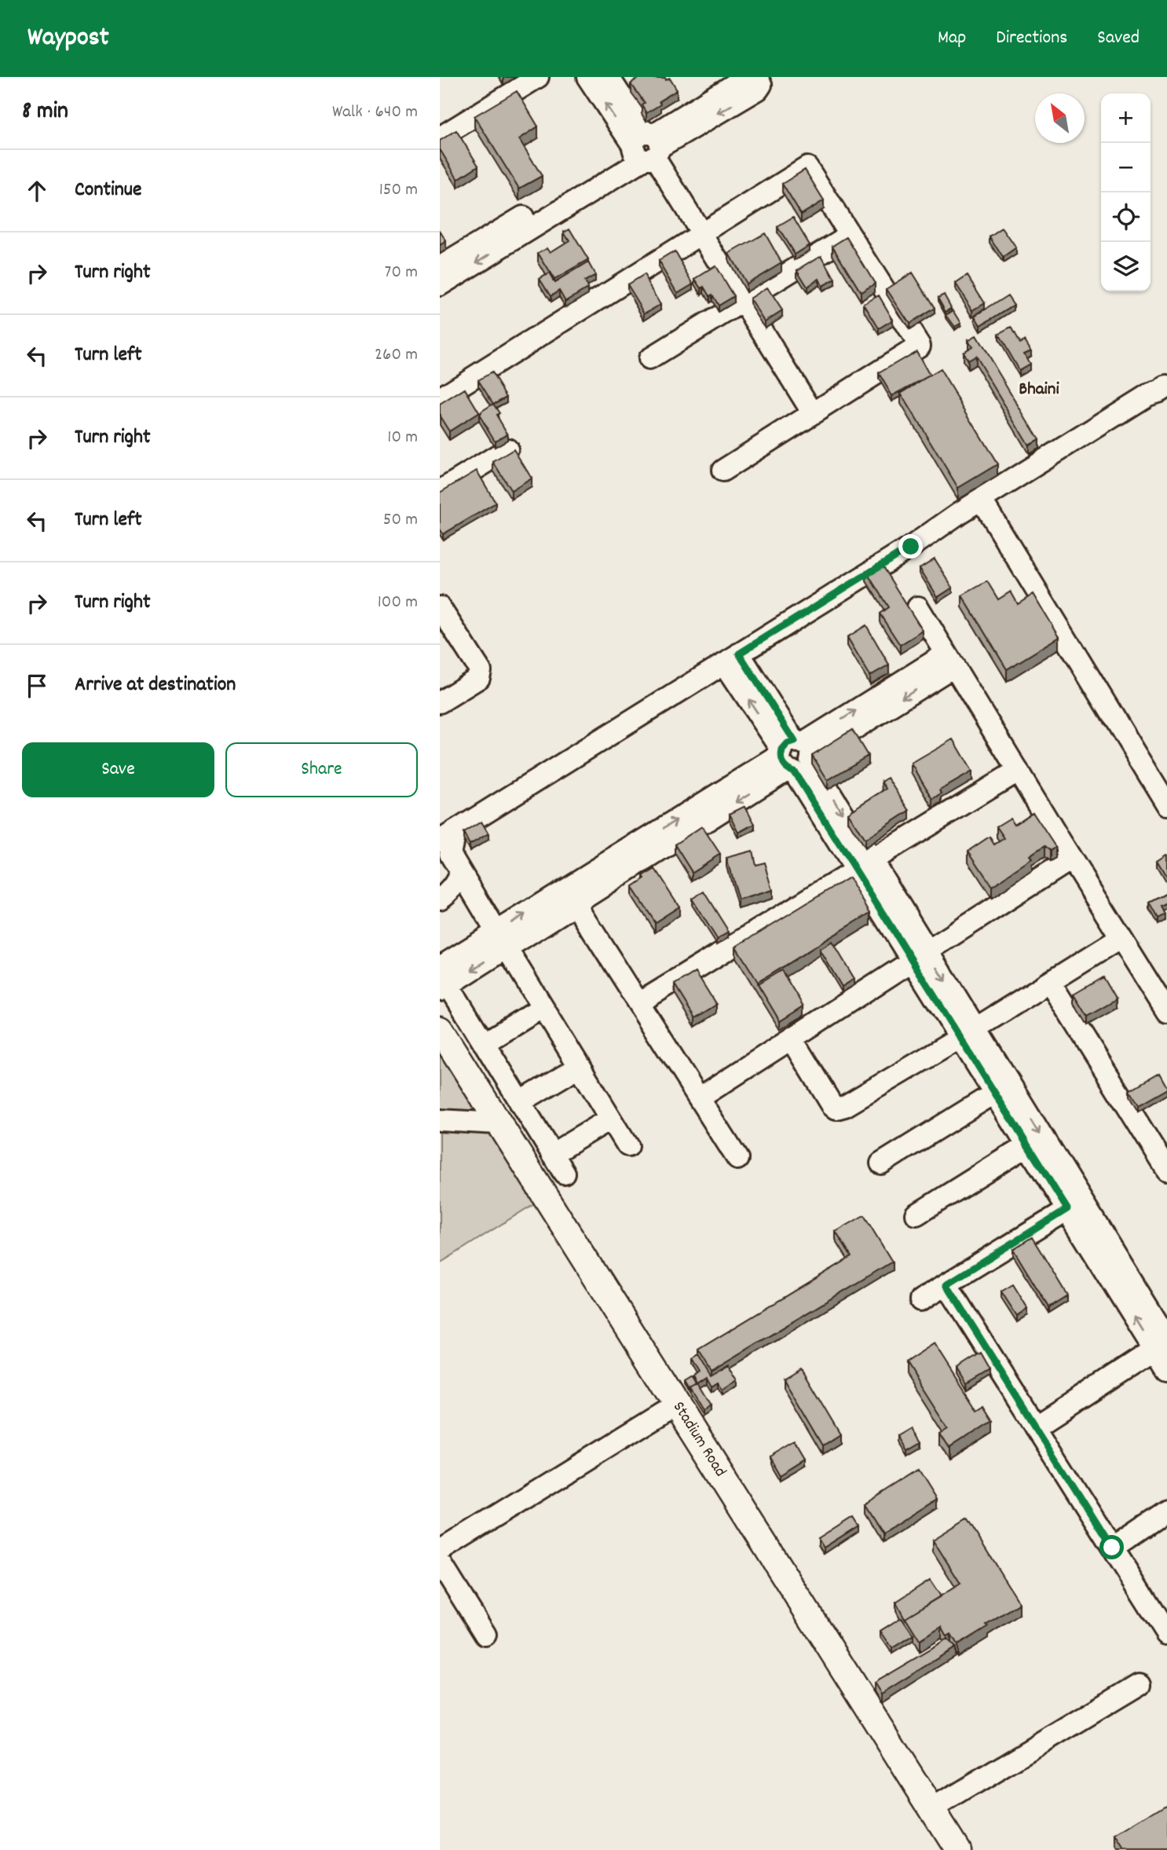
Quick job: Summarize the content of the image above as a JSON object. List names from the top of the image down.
{
  "streets": {
    "main road": ["Stadium Road"]
  },
  "districts": ["Bhaini"],
  "north": "top left",
  "page": {
    "header": "Waypost",
    "nav": ["Map", "Directions", "Saved"],
    "heading": ["8 min", "Walk · 640 m"],
    "map_buttons": ["+", "−"],
    "list": [
      ["Continue", "150 m"],
      ["Turn right", "70 m"],
      ["Turn left", "260 m"],
      ["Turn right", "10 m"],
      ["Turn left", "50 m"],
      ["Turn right", "100 m"],
      "Arrive at destination"
    ],
    "buttons": ["Save", "Share"]
  }
}
